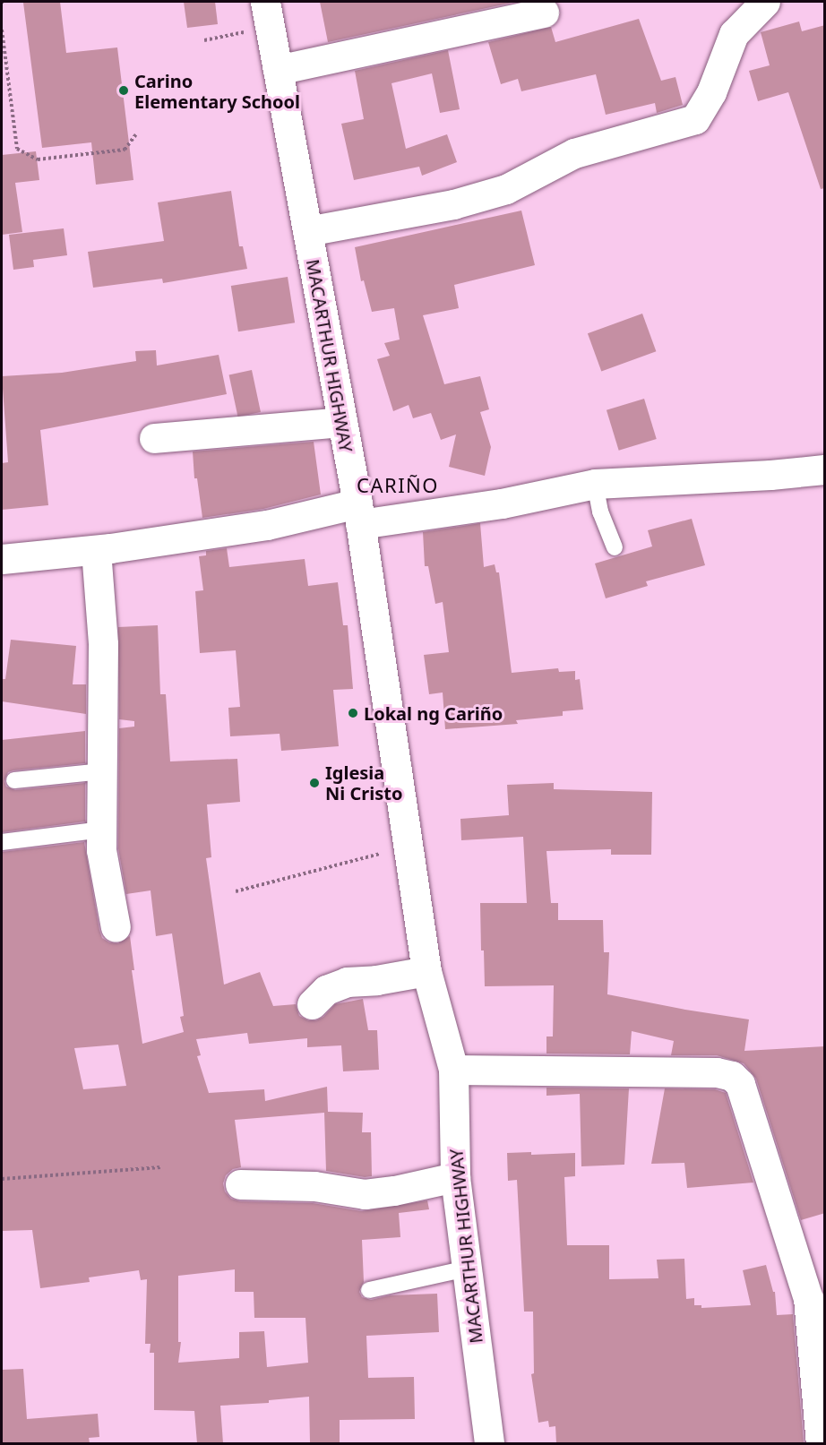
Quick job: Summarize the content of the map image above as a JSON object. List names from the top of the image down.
{
  "streets": {
    "main road": ["MACARTHUR HIGHWAY"]
  },
  "districts": ["CARIÑO"],
  "places": ["Carino Elementary School", "Lokal ng Cariño", "Iglesia Ni Cristo"]
}
